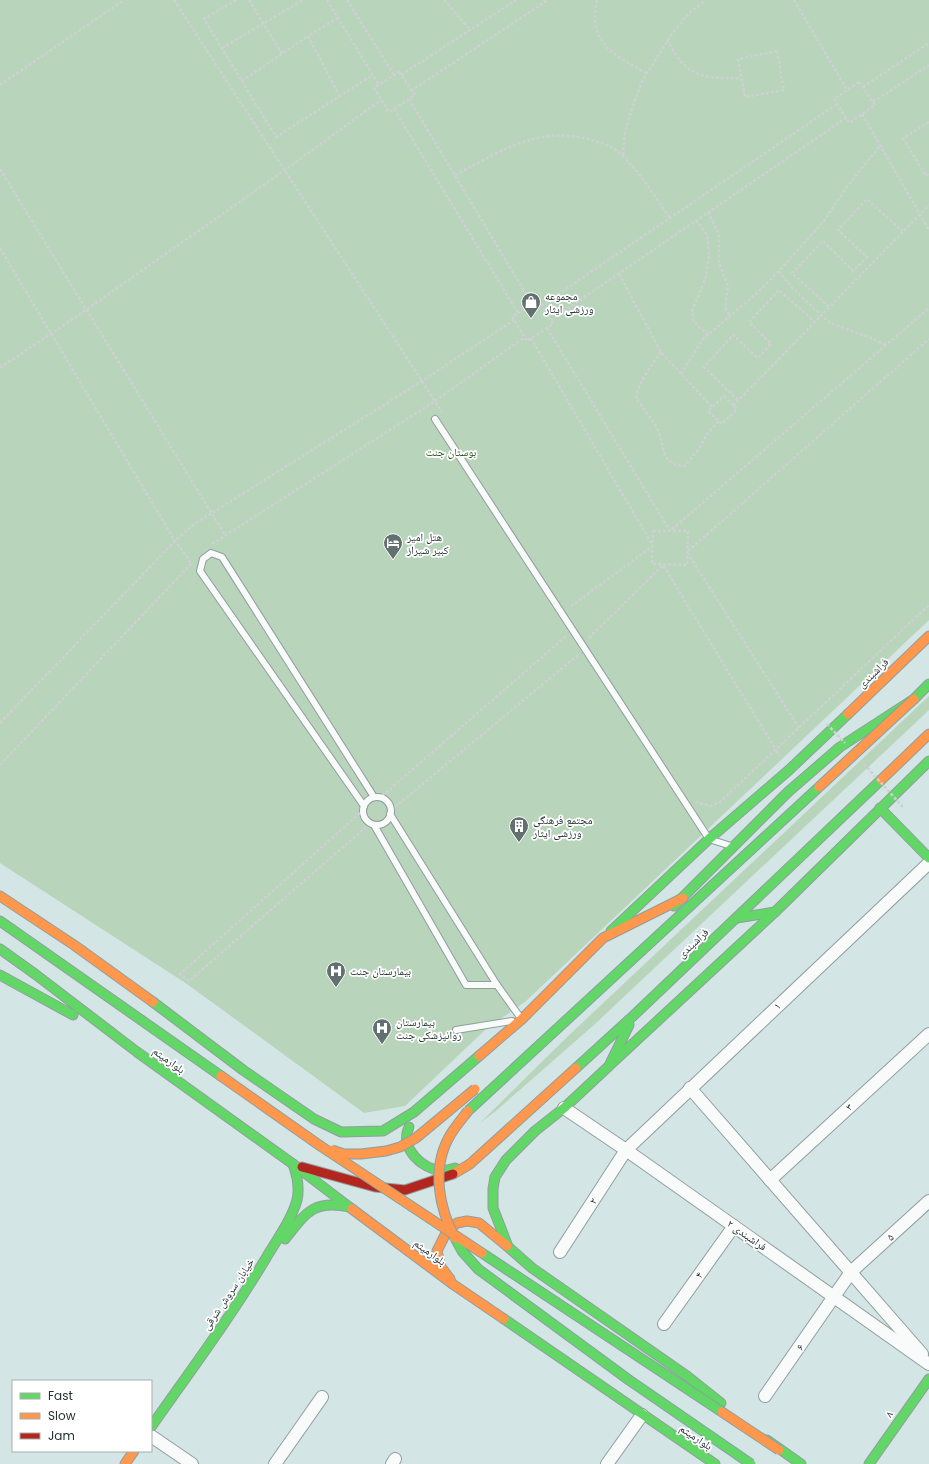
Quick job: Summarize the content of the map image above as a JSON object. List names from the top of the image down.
{
  "streets": {
    "main road": [
      "فراشبندی",
      "بلوارمیثم",
      "خیابان سروش شرقی",
      "۸"
    ],
    "street": [
      "۱",
      "۳",
      "۲",
      "۲ فراشبندی",
      "۵",
      "۴",
      "۶"
    ]
  },
  "crossings": [
    ["فراشبندی", "بلوارمیثم"],
    ["فراشبندی", "خیابان سروش شرقی"],
    ["۱", "۲"],
    ["۱", "۲ فراشبندی"],
    ["بلوارمیثم", "خیابان سروش شرقی"],
    ["۲", "۲ فراشبندی"],
    ["۲ فراشبندی", "۵"],
    ["۲ فراشبندی", "۴"],
    ["۲ فراشبندی", "۶"],
    ["۵", "۶"]
  ],
  "parks": ["بوستان جنت"],
  "places": {
    "shop": ["مجموعه ورزشی ایثار"],
    "hotel": ["هتل امیر کبیر شیراز"],
    "building": ["مجتمع فرهنگی ورزشی ایثار"],
    "hospital": ["بیمارستان جنت", "بیمارستان روانپزشکی جنت"]
  },
  "legend": ["Fast", "Slow", "Jam"]
}
